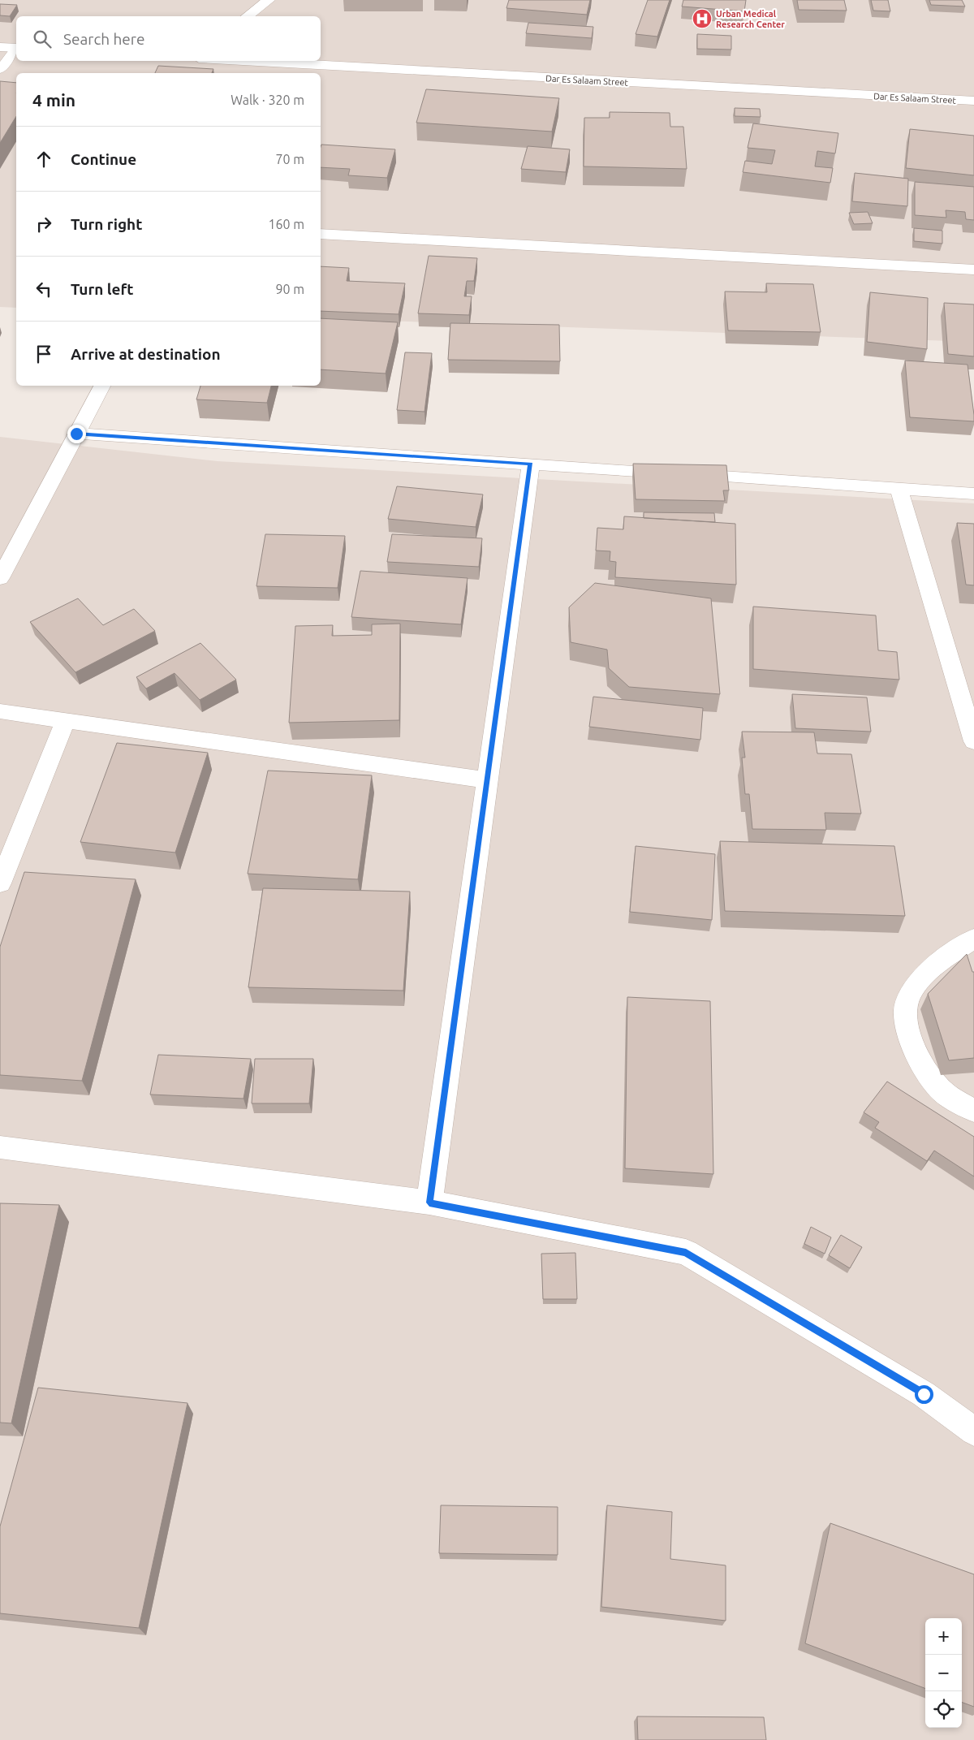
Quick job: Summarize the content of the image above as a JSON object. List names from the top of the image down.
{
  "streets": {
    "street": ["Dar Es Salaam Street"]
  },
  "places": {
    "hospital": ["Urban Medical Research Center"]
  },
  "page": {
    "search": "Search here",
    "heading": ["4 min", "Walk · 320 m"],
    "list": [
      ["Continue", "70 m"],
      ["Turn right", "160 m"],
      ["Turn left", "90 m"],
      "Arrive at destination"
    ],
    "map_buttons": ["+", "−"]
  }
}
